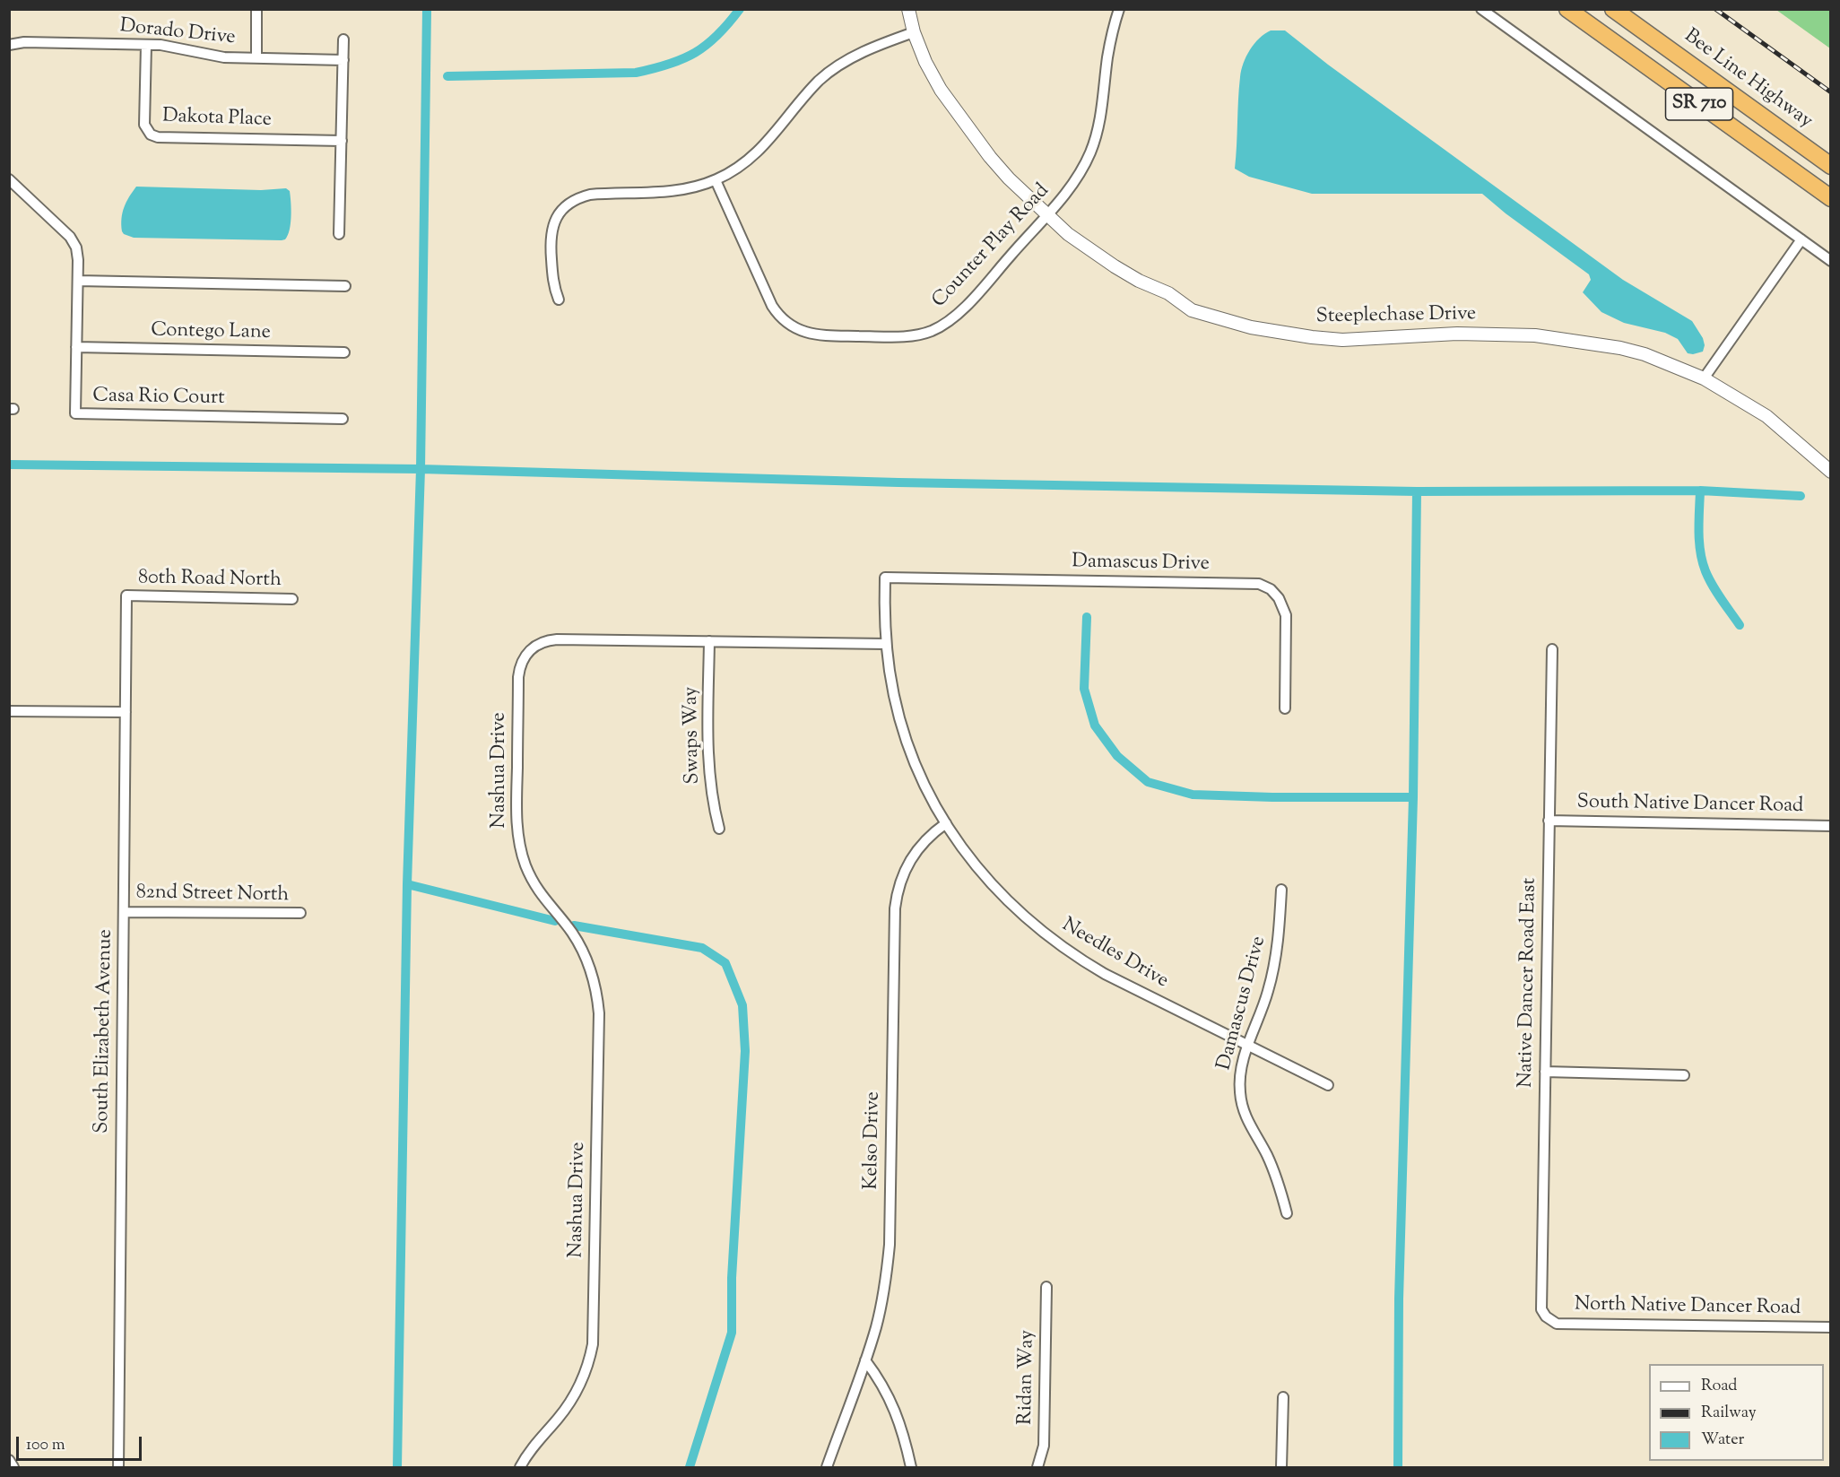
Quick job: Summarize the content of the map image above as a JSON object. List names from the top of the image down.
{
  "streets": {
    "highway": ["Bee Line Highway", "SR 710"],
    "street": [
      "Dorado Drive",
      "Dakota Place",
      "Counter Play Road",
      "Steeplechase Drive",
      "Contego Lane",
      "Casa Rio Court",
      "Damascus Drive",
      "80th Road North",
      "Swaps Way",
      "Nashua Drive",
      "South Native Dancer Road",
      "82nd Street North",
      "Needles Drive",
      "Native Dancer Road East",
      "South Elizabeth Avenue",
      "Kelso Drive",
      "North Native Dancer Road",
      "Ridan Way"
    ]
  },
  "crossings": [
    ["Dorado Drive", "Dakota Place"],
    ["Counter Play Road", "Steeplechase Drive"],
    ["Contego Lane", "Casa Rio Court"],
    ["Damascus Drive", "Needles Drive"],
    ["80th Road North", "South Elizabeth Avenue"],
    ["Swaps Way", "Nashua Drive"],
    ["Nashua Drive", "Needles Drive"],
    ["South Native Dancer Road", "Native Dancer Road East"],
    ["82nd Street North", "South Elizabeth Avenue"],
    ["Needles Drive", "Kelso Drive"],
    ["Native Dancer Road East", "North Native Dancer Road"]
  ],
  "legend": ["Road", "Railway", "Water"],
  "scale_bar": "100 m"
}
